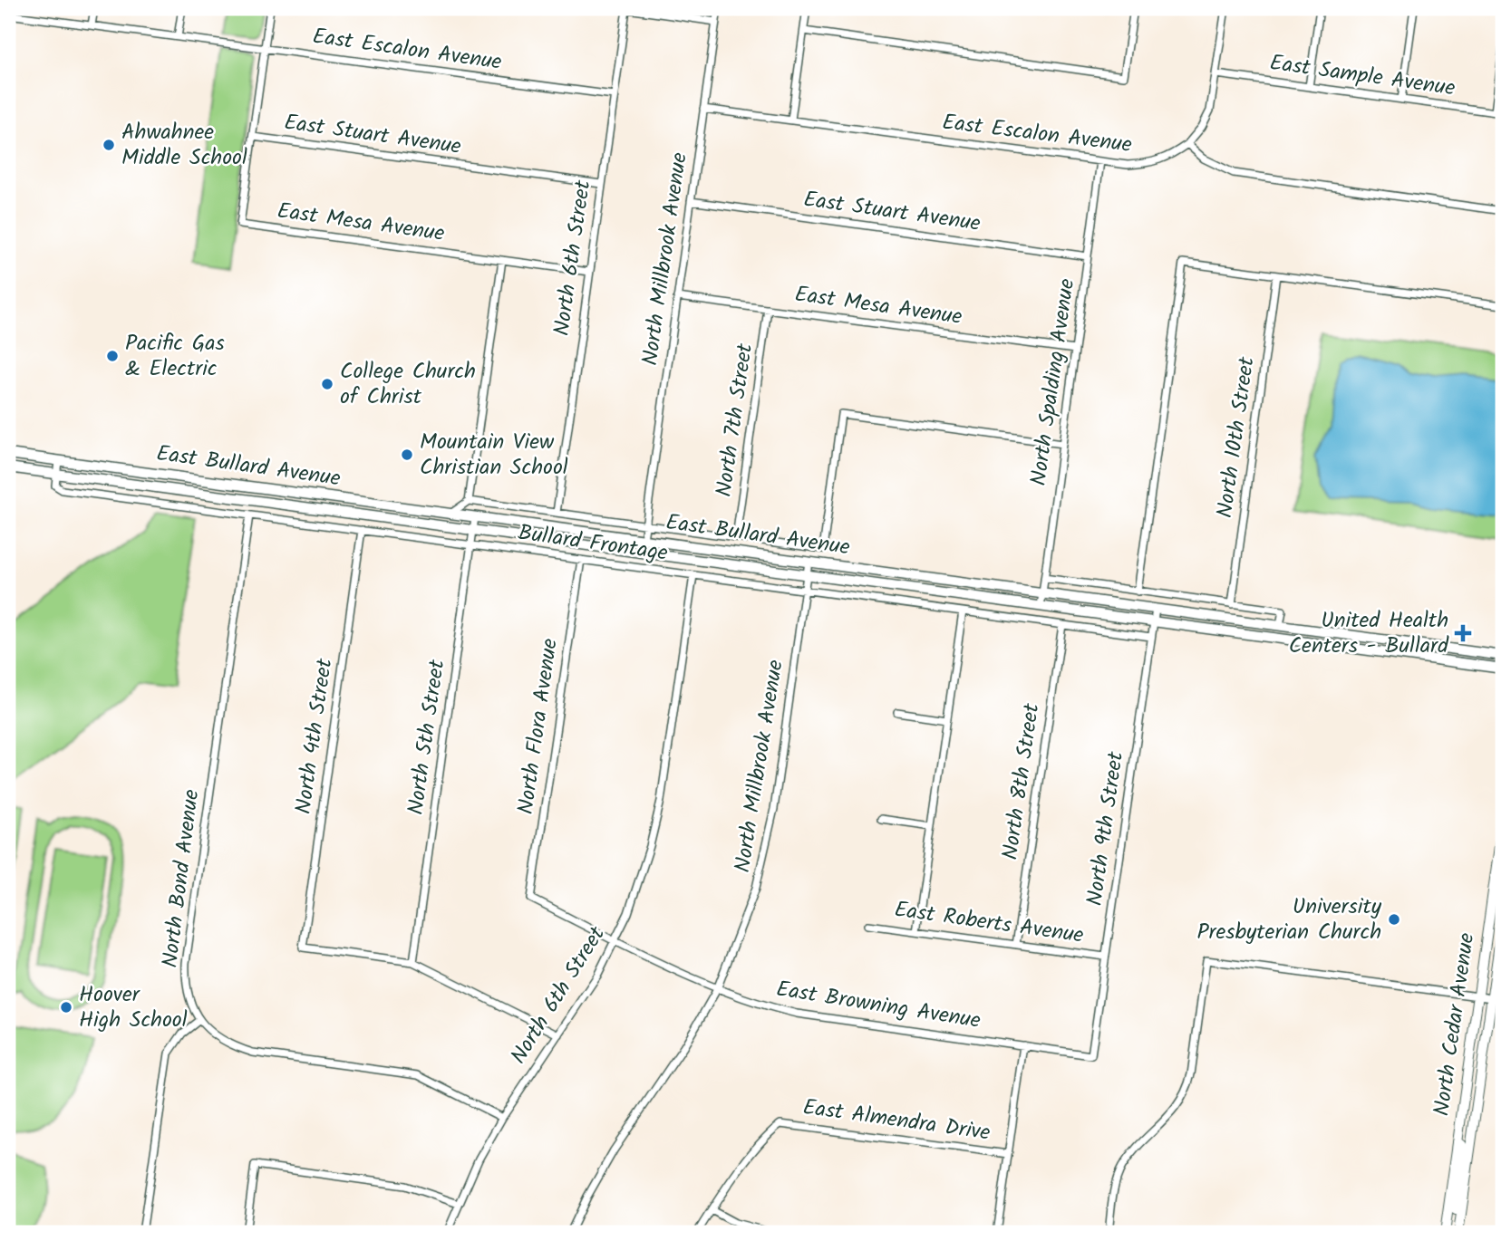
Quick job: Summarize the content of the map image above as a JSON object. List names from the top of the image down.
{
  "streets": {
    "main road": ["East Bullard Avenue", "North Cedar Avenue"],
    "street": [
      "East Escalon Avenue",
      "East Sample Avenue",
      "East Stuart Avenue",
      "East Mesa Avenue",
      "North 6th Street",
      "North Millbrook Avenue",
      "North Spalding Avenue",
      "North 7th Street",
      "North 10th Street",
      "Bullard Frontage",
      "North Flora Avenue",
      "North 4th Street",
      "North 5th Street",
      "North 8th Street",
      "North 9th Street",
      "North Bond Avenue",
      "East Roberts Avenue",
      "East Browning Avenue",
      "East Almendra Drive"
    ]
  },
  "crossings": [
    ["East Escalon Avenue", "North 6th Street"],
    ["East Escalon Avenue", "North Millbrook Avenue"],
    ["East Escalon Avenue", "North Spalding Avenue"],
    ["East Stuart Avenue", "East Mesa Avenue"],
    ["East Stuart Avenue", "North 6th Street"],
    ["East Stuart Avenue", "North Millbrook Avenue"],
    ["East Stuart Avenue", "North Spalding Avenue"],
    ["East Mesa Avenue", "North 6th Street"],
    ["East Mesa Avenue", "North Millbrook Avenue"],
    ["East Mesa Avenue", "North Spalding Avenue"],
    ["East Mesa Avenue", "North 7th Street"],
    ["North 6th Street", "Bullard Frontage"],
    ["North 6th Street", "East Browning Avenue"],
    ["North Millbrook Avenue", "East Bullard Avenue"],
    ["North Millbrook Avenue", "Bullard Frontage"],
    ["North Millbrook Avenue", "East Browning Avenue"],
    ["North Spalding Avenue", "East Bullard Avenue"],
    ["East Bullard Avenue", "Bullard Frontage"],
    ["East Bullard Avenue", "North 5th Street"],
    ["East Bullard Avenue", "North 9th Street"],
    ["Bullard Frontage", "North Flora Avenue"],
    ["Bullard Frontage", "North 4th Street"],
    ["Bullard Frontage", "North 5th Street"],
    ["Bullard Frontage", "North 8th Street"],
    ["Bullard Frontage", "North 9th Street"],
    ["Bullard Frontage", "North Bond Avenue"],
    ["North Flora Avenue", "East Browning Avenue"],
    ["North 4th Street", "North 5th Street"],
    ["North 8th Street", "East Roberts Avenue"],
    ["North 9th Street", "East Roberts Avenue"],
    ["North 9th Street", "East Browning Avenue"]
  ],
  "places": {
    "other": [
      "Ahwahnee Middle School",
      "Pacific Gas & Electric",
      "College Church of Christ",
      "Mountain View Christian School",
      "University Presbyterian Church",
      "Hoover High School"
    ],
    "health": ["United Health Centers - Bullard"]
  }
}
